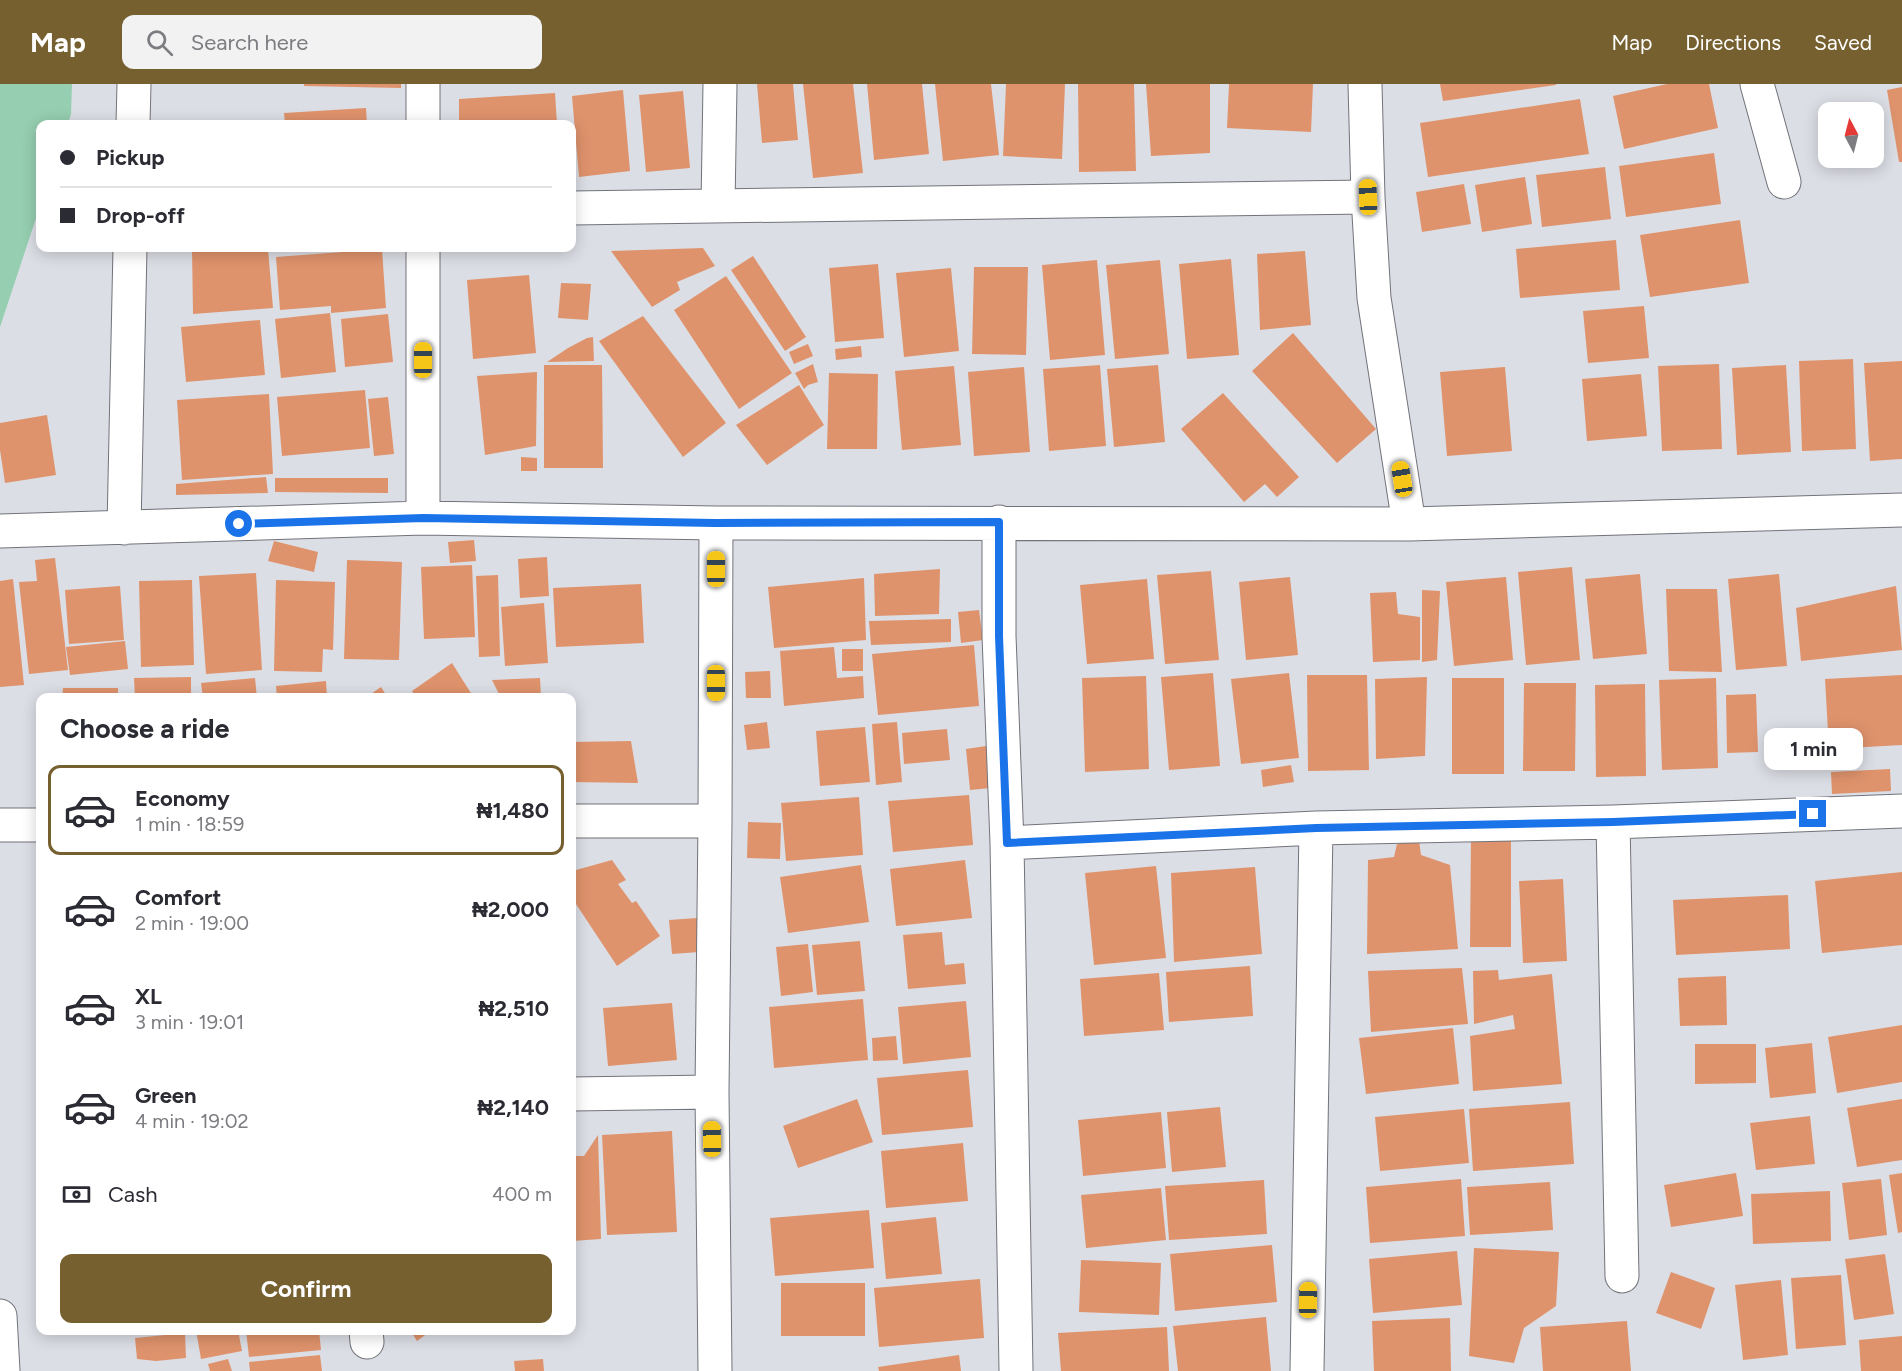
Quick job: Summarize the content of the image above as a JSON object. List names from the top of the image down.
{
  "north": "top",
  "page": {
    "header": "Map",
    "search": "Search here",
    "nav": ["Map", "Directions", "Saved"],
    "banner": ["Pickup", "Drop-off"],
    "heading": "Choose a ride",
    "bubble": "1 min",
    "list": [
      {
        "name": "Economy",
        "note": "1 min · 18:59",
        "value": "₦1,480"
      },
      {
        "name": "Comfort",
        "note": "2 min · 19:00",
        "value": "₦2,000"
      },
      {
        "name": "XL",
        "note": "3 min · 19:01",
        "value": "₦2,510"
      },
      {
        "name": "Green",
        "note": "4 min · 19:02",
        "value": "₦2,140"
      }
    ],
    "pay": ["Cash", "400 m"],
    "buttons": "Confirm"
  }
}
